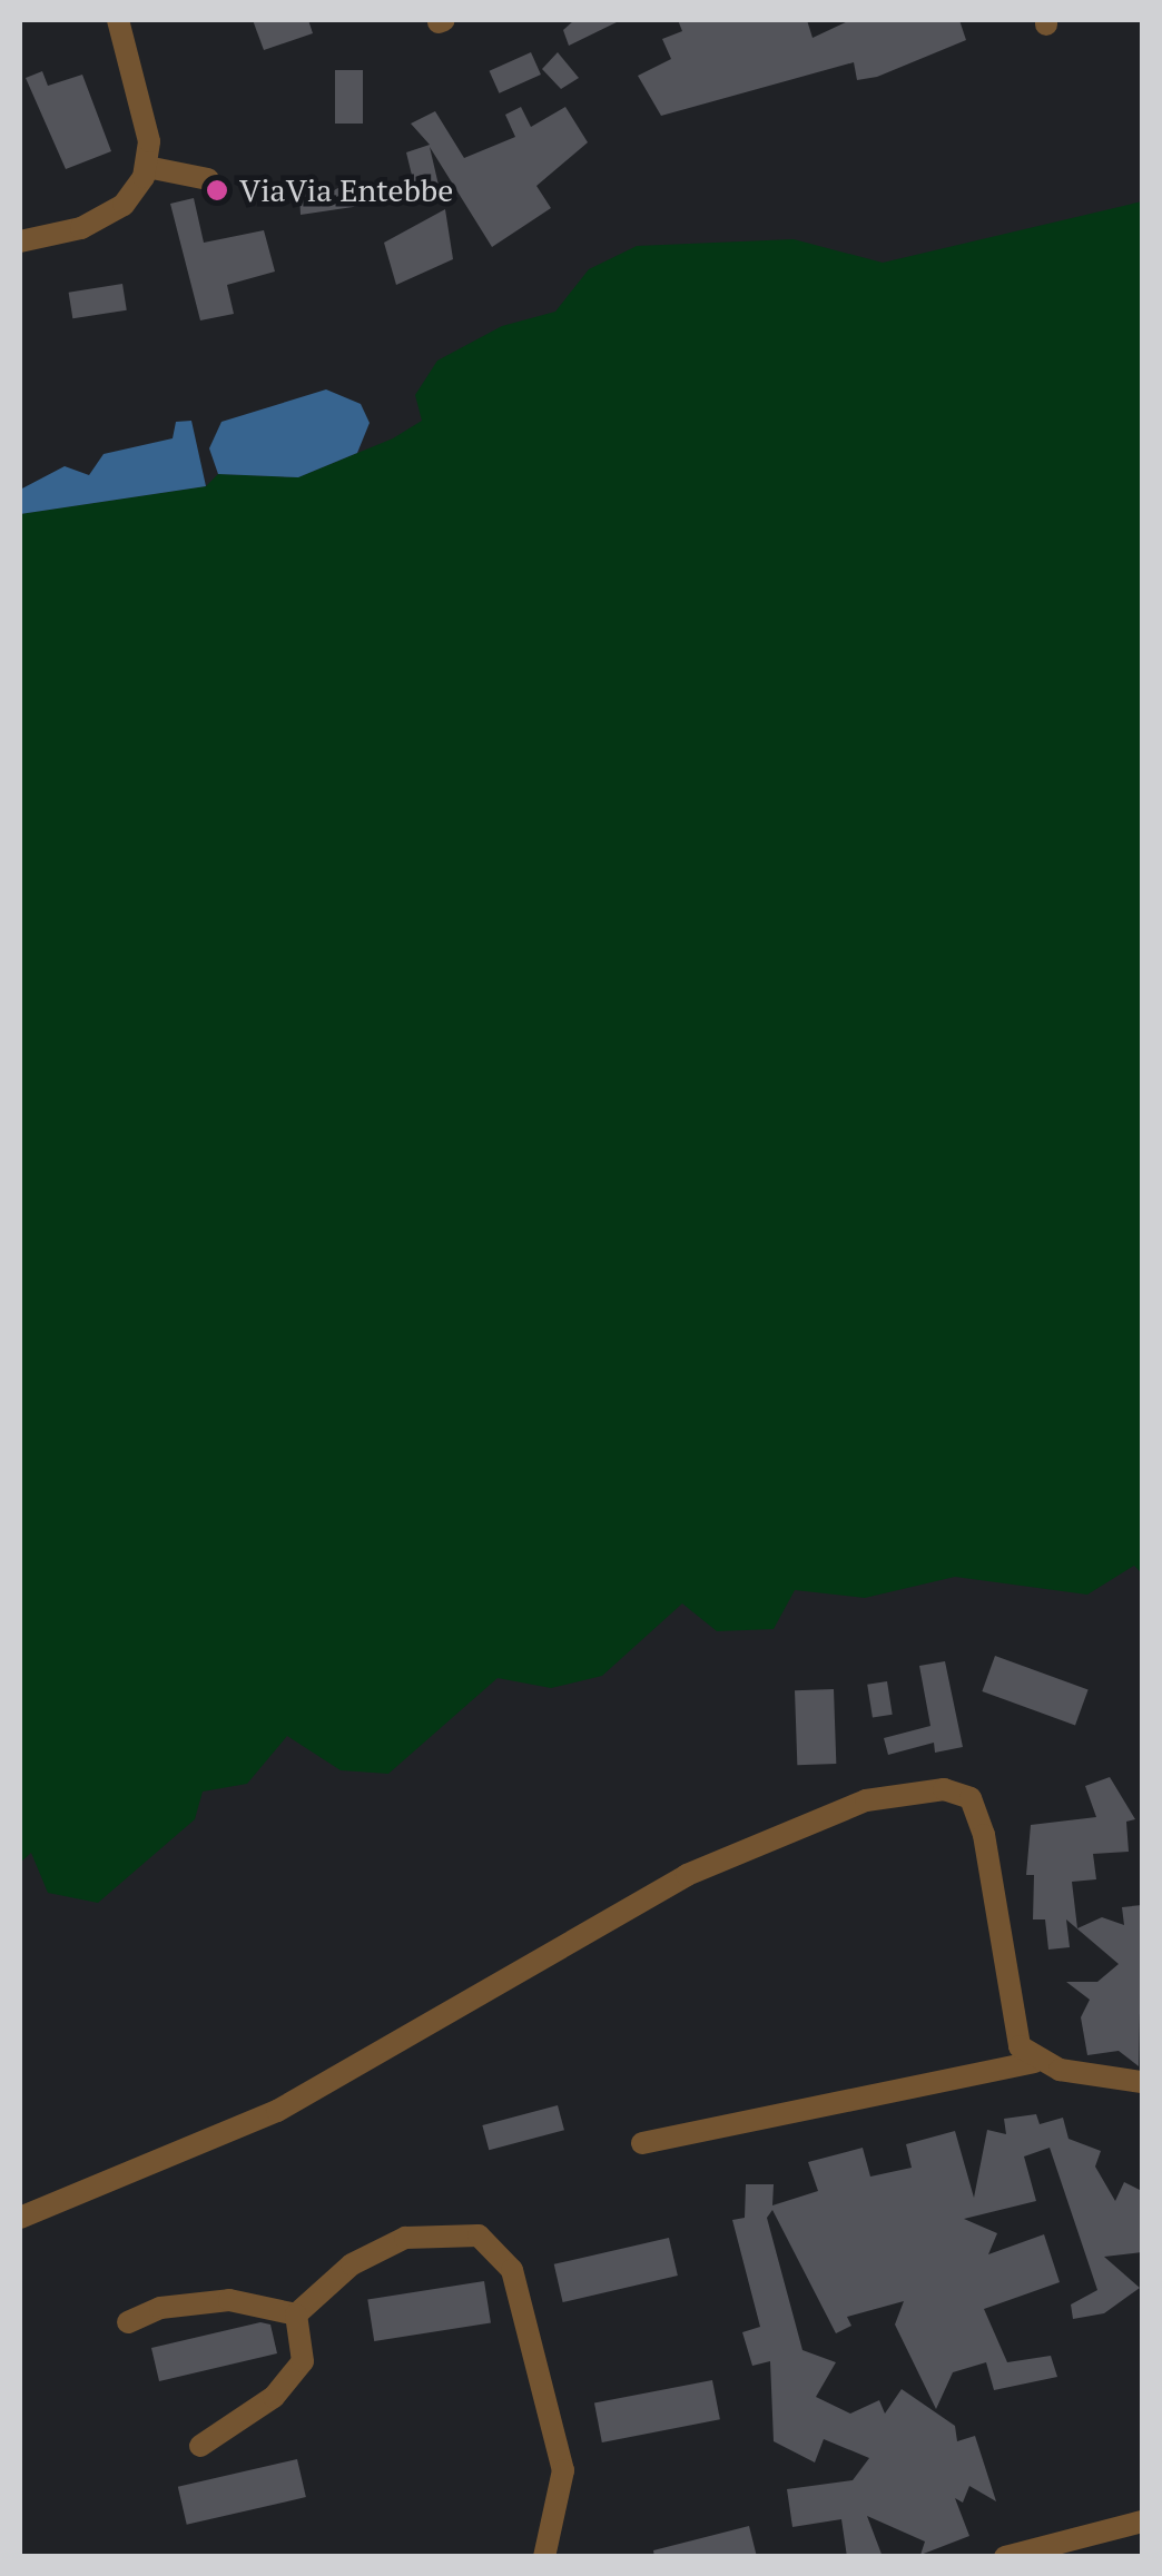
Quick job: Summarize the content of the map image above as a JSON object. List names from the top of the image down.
{
  "places": ["ViaVia Entebbe"]
}
